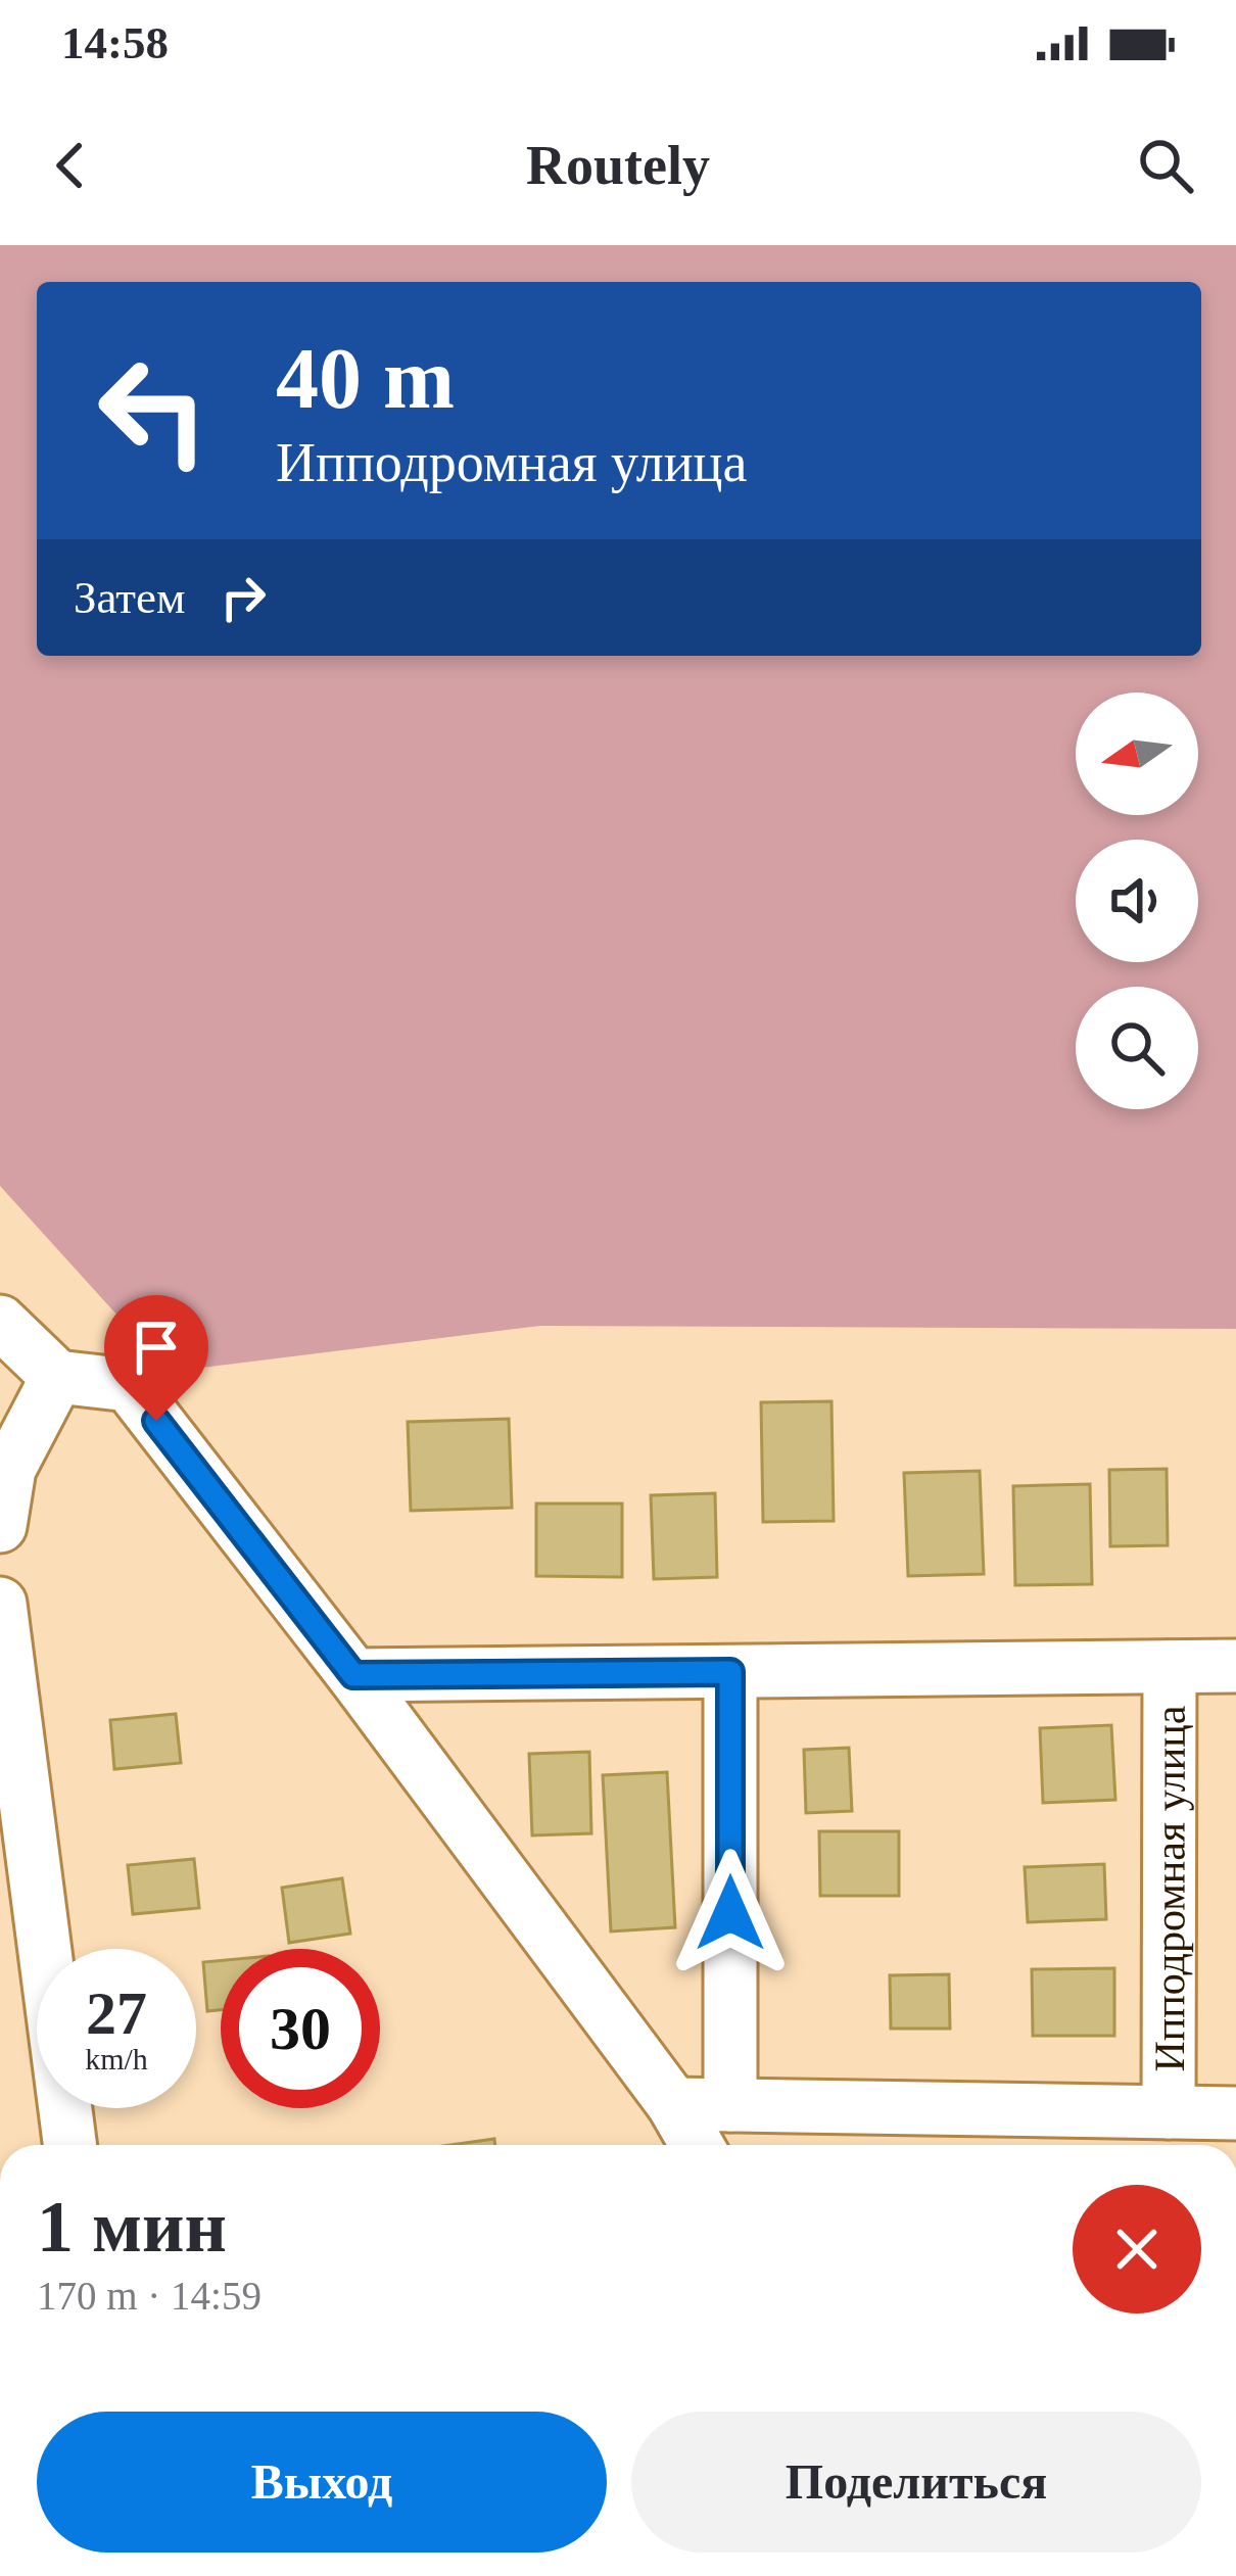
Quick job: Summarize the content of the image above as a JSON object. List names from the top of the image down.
{
  "streets": {
    "street": ["Ипподромная улица"]
  },
  "north": "left",
  "page": {
    "status": "14:58",
    "header": "Routely",
    "turn": ["40 m", "Ипподромная улица"],
    "then": "Затем",
    "speed": "27 km/h",
    "limit": "30",
    "heading": ["1 мин", "170 m · 14:59"],
    "buttons": ["Выход", "Поделиться"]
  }
}
